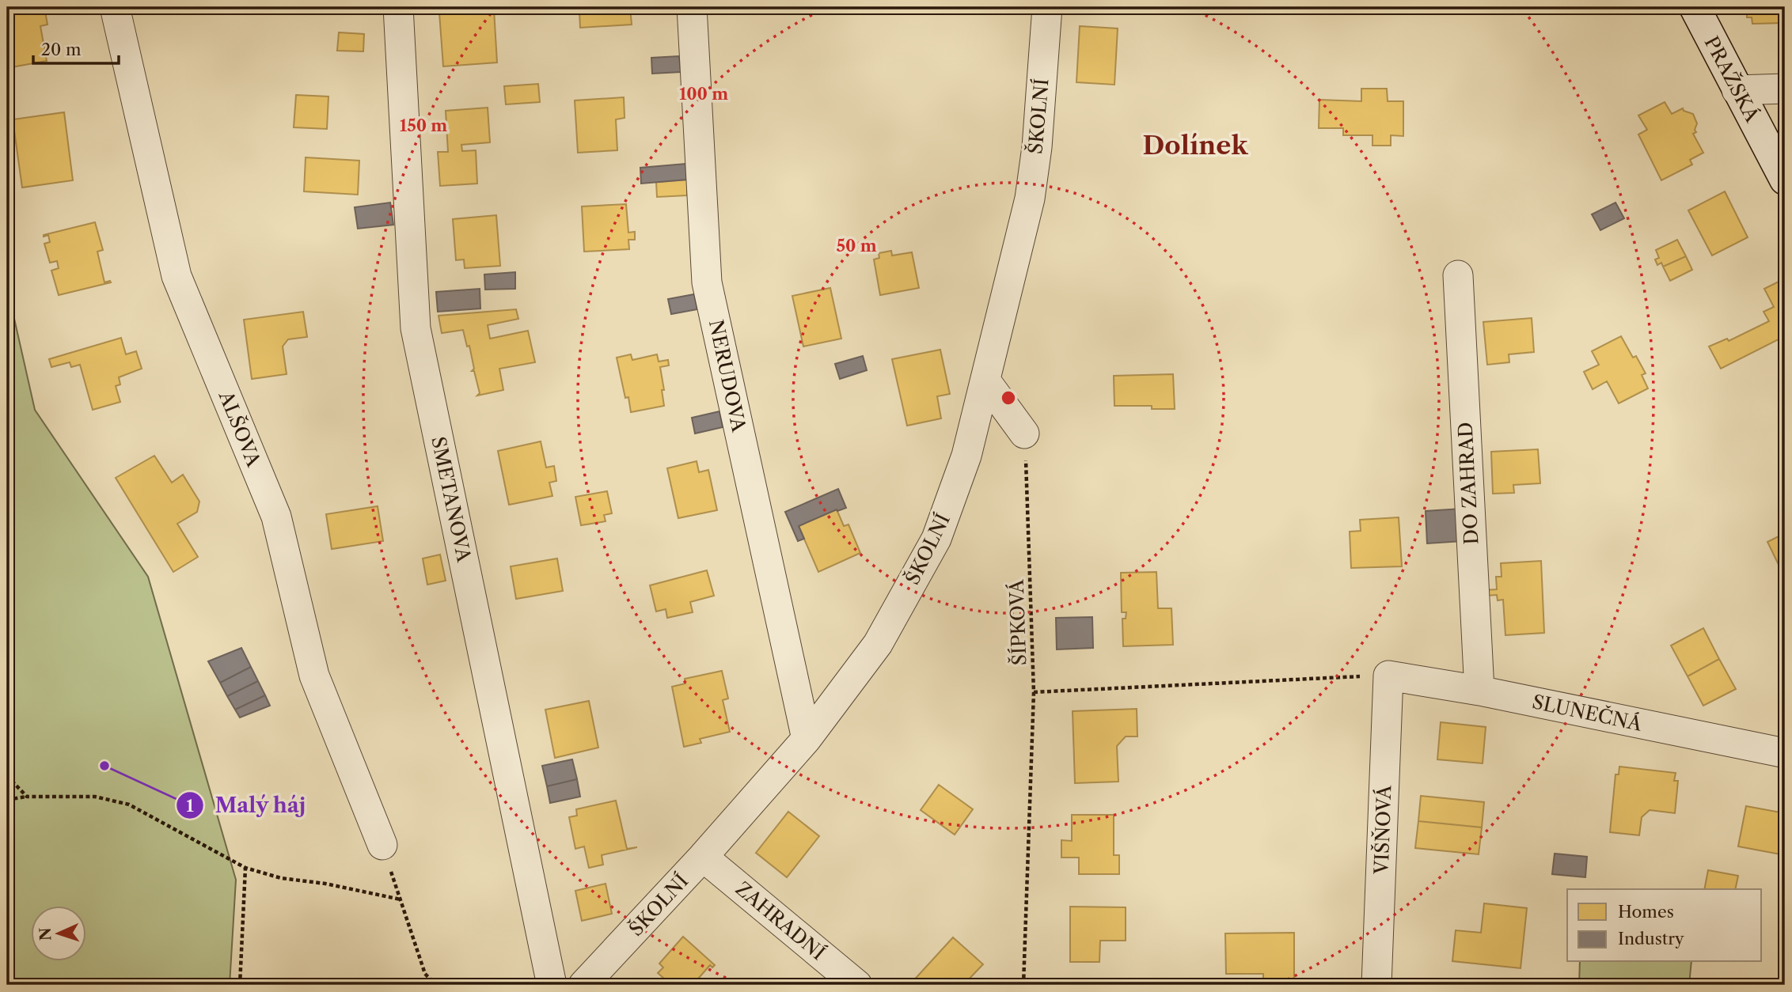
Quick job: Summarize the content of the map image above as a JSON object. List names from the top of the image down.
{
  "streets": {
    "street": [
      "PRAŽSKÁ",
      "ŠKOLNÍ",
      "NERUDOVA",
      "ALŠOVA",
      "DO ZAHRAD",
      "SMETANOVA",
      "SLUNEČNÁ",
      "VIŠŇOVÁ",
      "ZAHRADNÍ"
    ],
    "path": ["ŠÍPKOVÁ"]
  },
  "crossings": [
    ["ŠKOLNÍ", "NERUDOVA"],
    ["ŠKOLNÍ", "ZAHRADNÍ"],
    ["DO ZAHRAD", "SLUNEČNÁ"],
    ["SLUNEČNÁ", "VIŠŇOVÁ"]
  ],
  "districts": ["Dolínek"],
  "places": ["Malý háj"],
  "legend": ["Homes", "Industry"],
  "scale_bar": "20 m",
  "north": "left",
  "rings": ["100 m", "150 m", "50 m"]
}
